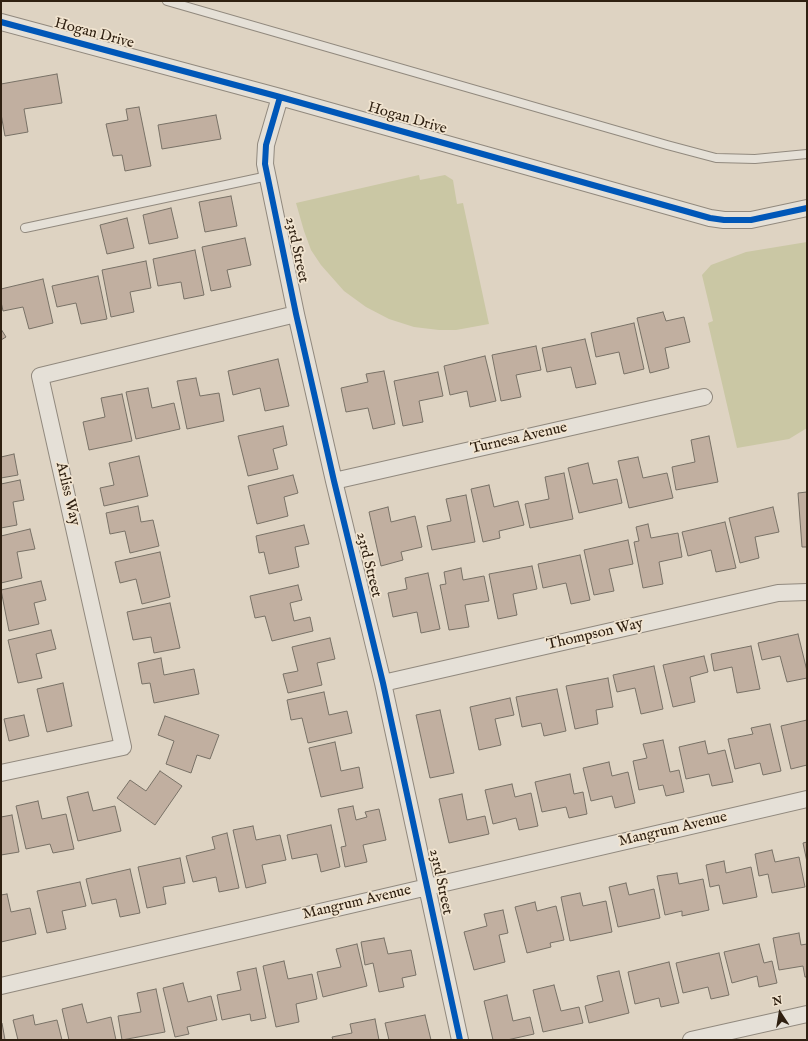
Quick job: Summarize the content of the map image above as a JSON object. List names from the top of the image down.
{
  "streets": {
    "street": [
      "Hogan Drive",
      "23rd Street",
      "Turnesa Avenue",
      "Arliss Way",
      "Thompson Way",
      "Mangrum Avenue"
    ]
  },
  "crossings": [
    ["Hogan Drive", "23rd Street"],
    ["23rd Street", "Turnesa Avenue"],
    ["23rd Street", "Arliss Way"],
    ["23rd Street", "Thompson Way"],
    ["23rd Street", "Mangrum Avenue"]
  ],
  "north": "top"
}
